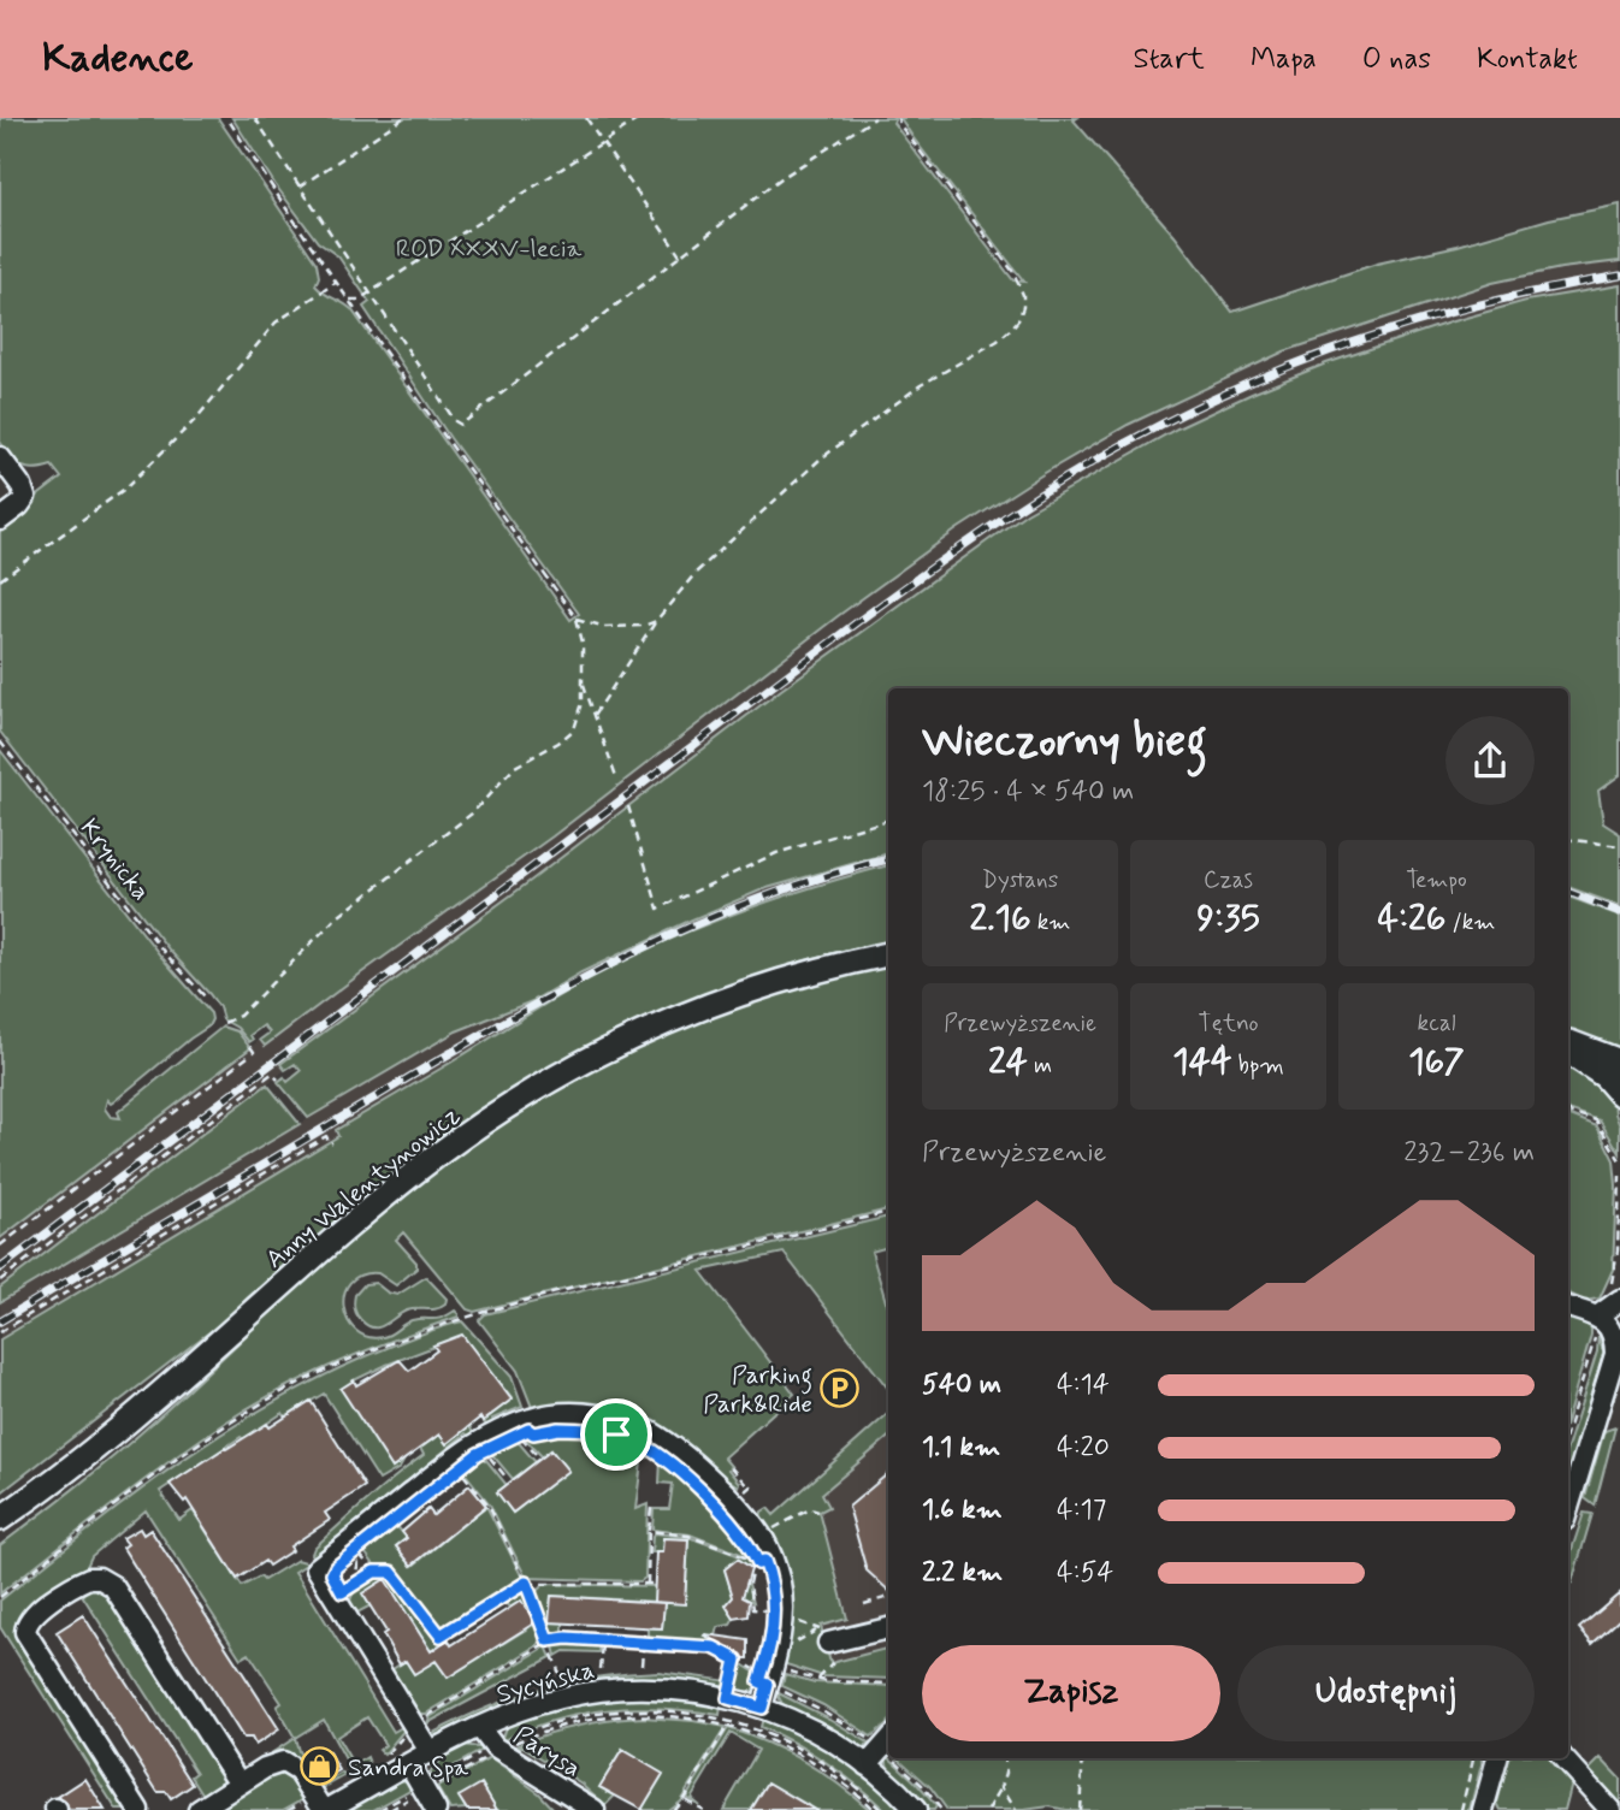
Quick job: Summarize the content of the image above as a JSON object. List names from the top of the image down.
{
  "streets": {
    "main road": ["Anny Walentynowicz"],
    "street": ["Sycyńska", "Parysa"],
    "path": ["Krynicka"]
  },
  "crossings": [
    ["Sycyńska", "Parysa"]
  ],
  "parks": ["ROD XXXV-lecia"],
  "places": {
    "parking": ["Parking Park&Ride"],
    "shop": ["Sandra Spa"]
  },
  "page": {
    "header": "Kadence",
    "nav": [
      "Start",
      "Mapa",
      "O nas",
      "Kontakt"
    ],
    "heading": ["Wieczorny bieg", "18:25 · 4 × 540 m"],
    "stats": [
      ["Dystans", "2.16 km"],
      ["Czas", "9:35"],
      ["Tempo", "4:26 /km"],
      ["Przewyższenie", "24 m"],
      ["Tętno", "144 bpm"],
      ["kcal", "167"]
    ],
    "chart": ["Przewyższenie", "232–236 m"],
    "list": [
      {
        "name": "540 m",
        "note": "4:14"
      },
      {
        "name": "1.1 km",
        "note": "4:20"
      },
      {
        "name": "1.6 km",
        "note": "4:17"
      },
      {
        "name": "2.2 km",
        "note": "4:54"
      }
    ],
    "buttons": ["Zapisz", "Udostępnij"]
  }
}
